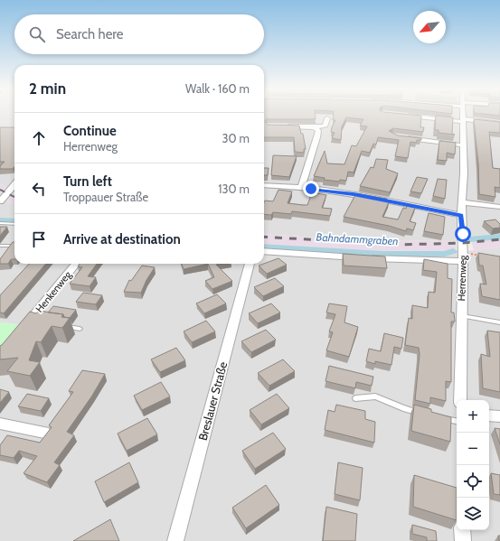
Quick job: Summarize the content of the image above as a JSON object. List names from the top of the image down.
{
  "streets": {
    "street": ["Herrenweg", "Henkenweg", "Breslauer Straße"]
  },
  "water": ["Bahndammgraben"],
  "north": "bottom left",
  "page": {
    "search": "Search here",
    "heading": ["2 min", "Walk · 160 m"],
    "list": [
      ["Continue", "Herrenweg", "30 m"],
      ["Turn left", "Troppauer Straße", "130 m"],
      "Arrive at destination"
    ],
    "map_buttons": ["+", "−"]
  }
}
